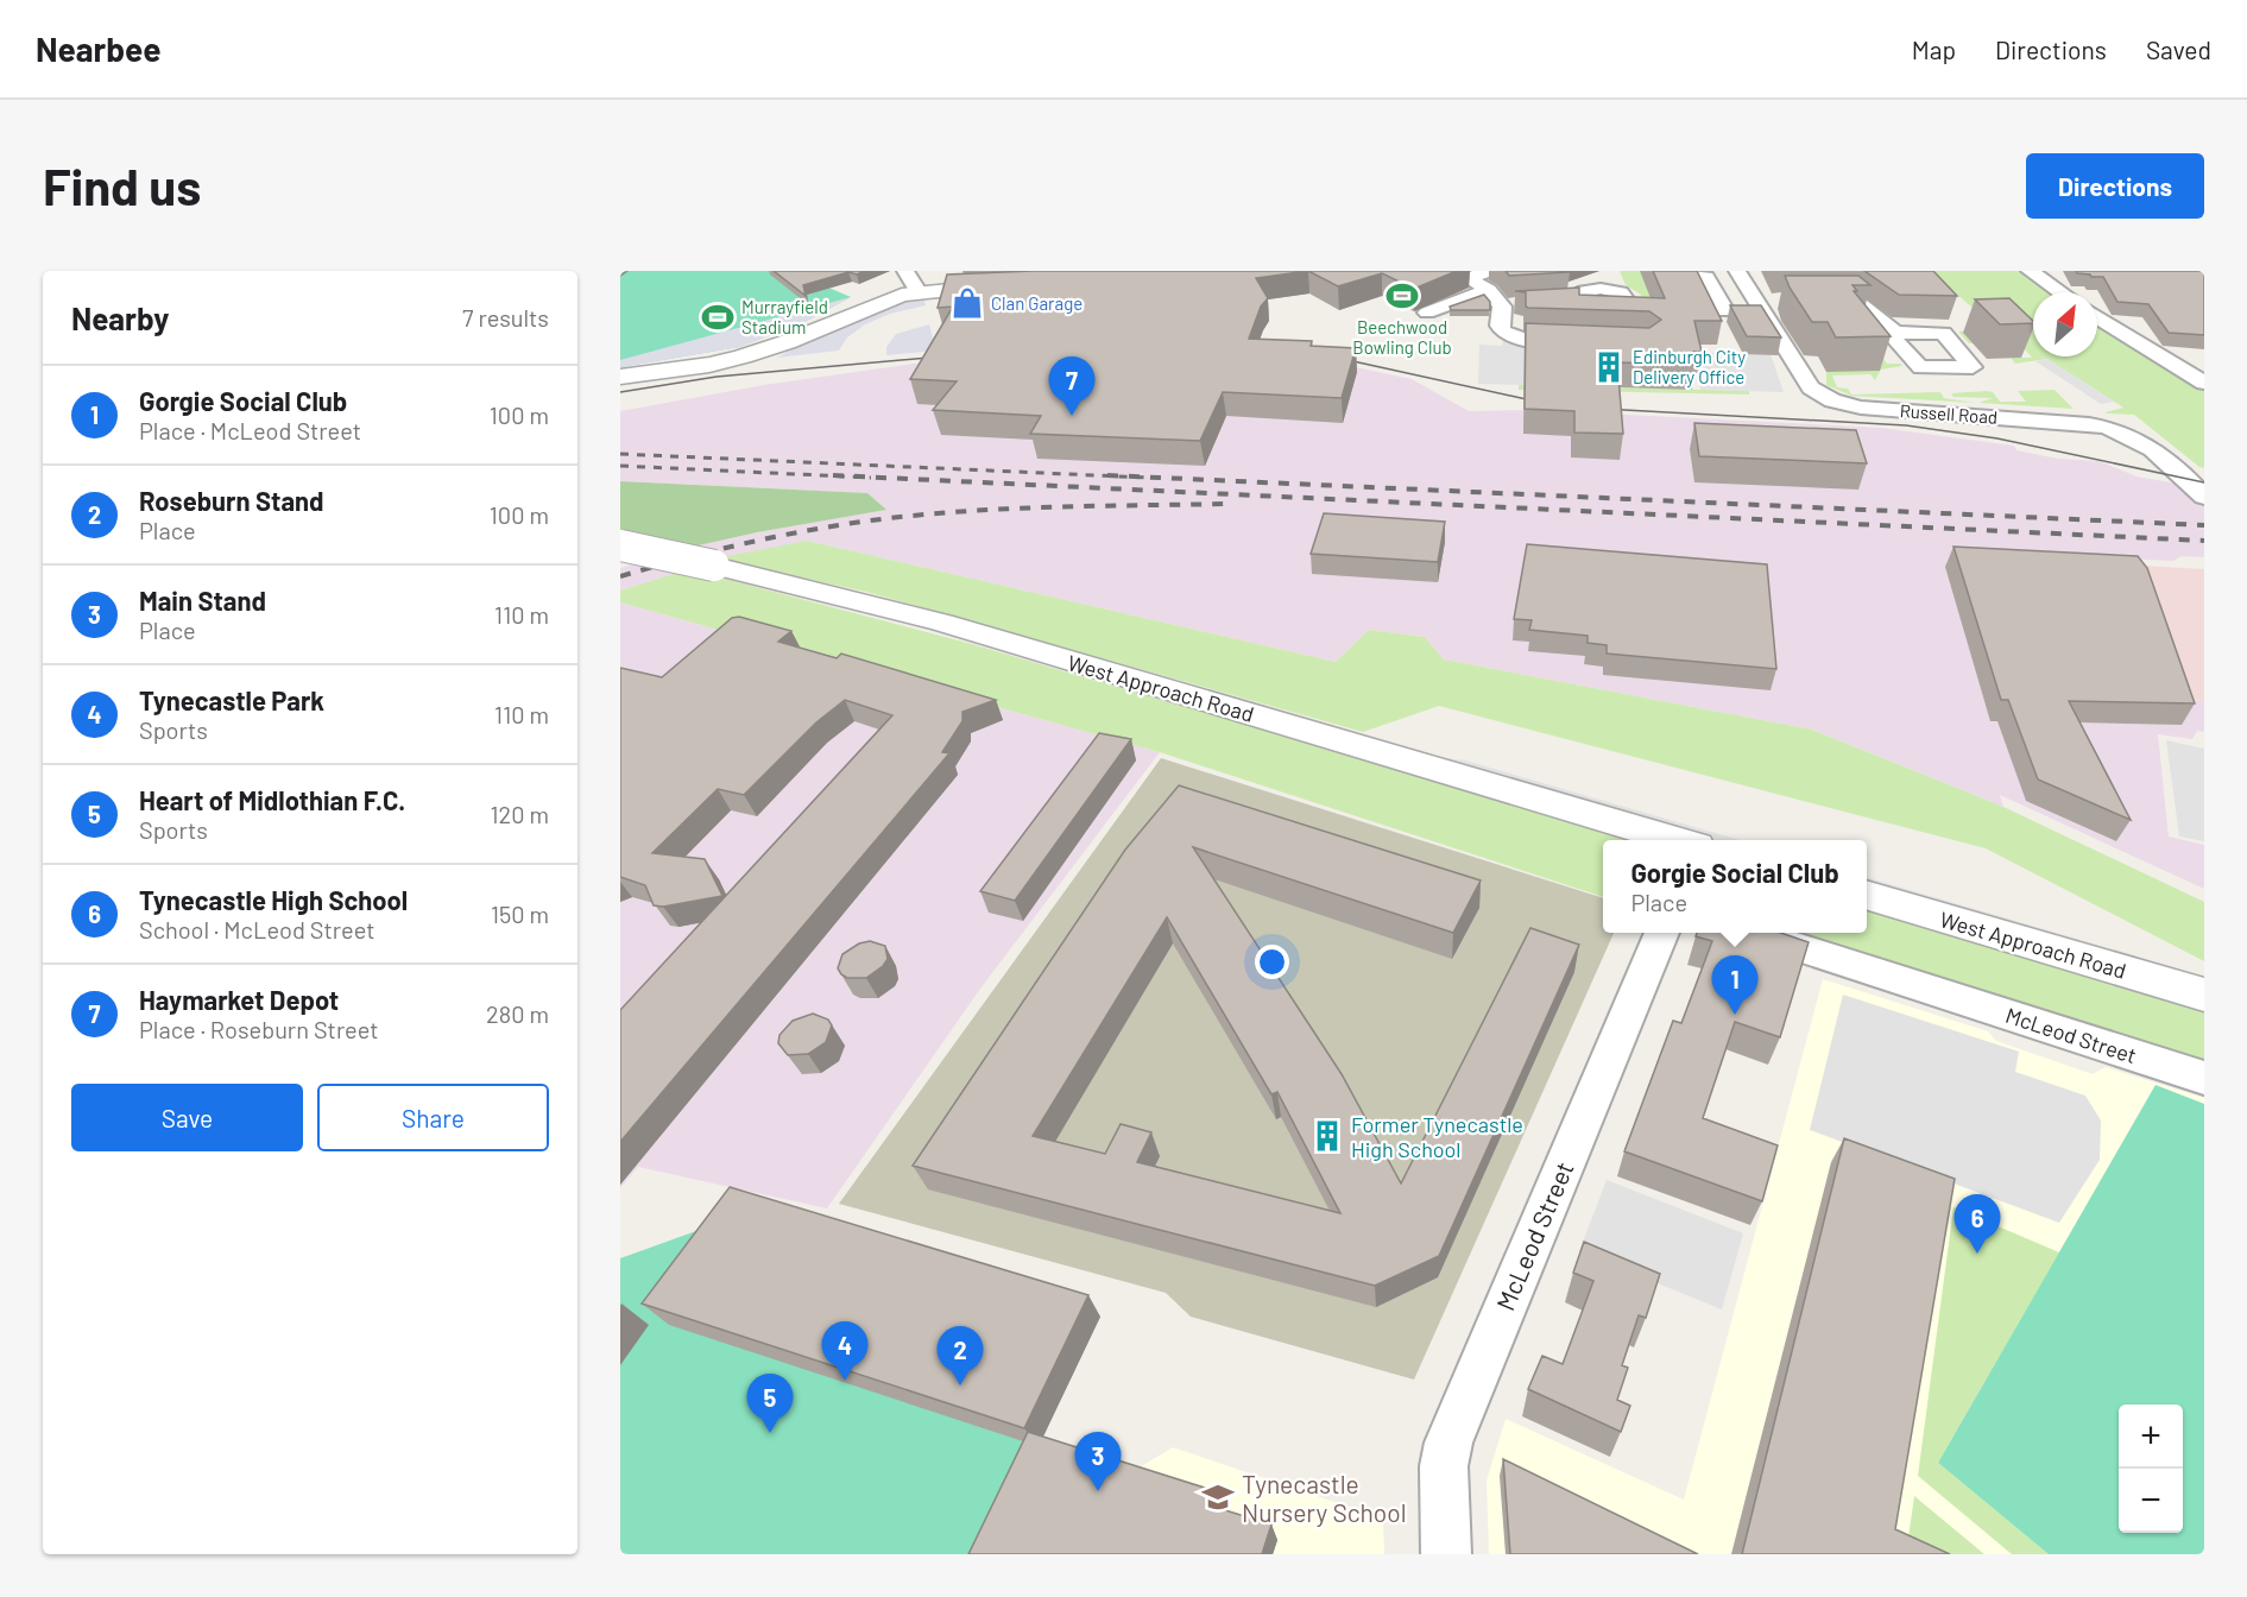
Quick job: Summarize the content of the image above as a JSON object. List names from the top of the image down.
{
  "streets": {
    "street": ["Russell Road", "West Approach Road", "McLeod Street"]
  },
  "places": {
    "sports": ["Beechwood Bowling Club", "Murrayfield Stadium"],
    "shop": ["Clan Garage"],
    "building": ["Edinburgh City Delivery Office", "Former Tynecastle High School"],
    "school or university": ["Tynecastle Nursery School"]
  },
  "north": "top right",
  "page": {
    "header": "Nearbee",
    "nav": ["Map", "Directions", "Saved"],
    "buttons": [
      "Directions",
      ["Save", "Share"]
    ],
    "title": "Find us",
    "heading": ["Nearby", "7 results"],
    "pins": [
      "7",
      "1",
      "6",
      "4",
      "2",
      "5",
      "3"
    ],
    "list": [
      {
        "mark": "1",
        "name": "Gorgie Social Club",
        "note": "Place · McLeod Street",
        "value": "100 m"
      },
      {
        "mark": "2",
        "name": "Roseburn Stand",
        "note": "Place",
        "value": "100 m"
      },
      {
        "mark": "3",
        "name": "Main Stand",
        "note": "Place",
        "value": "110 m"
      },
      {
        "mark": "4",
        "name": "Tynecastle Park",
        "note": "Sports",
        "value": "110 m"
      },
      {
        "mark": "5",
        "name": "Heart of Midlothian F.C.",
        "note": "Sports",
        "value": "120 m"
      },
      {
        "mark": "6",
        "name": "Tynecastle High School",
        "note": "School · McLeod Street",
        "value": "150 m"
      },
      {
        "mark": "7",
        "name": "Haymarket Depot",
        "note": "Place · Roseburn Street",
        "value": "280 m"
      }
    ],
    "popup": ["Gorgie Social Club", "Place"],
    "map_buttons": ["+", "−"]
  }
}
